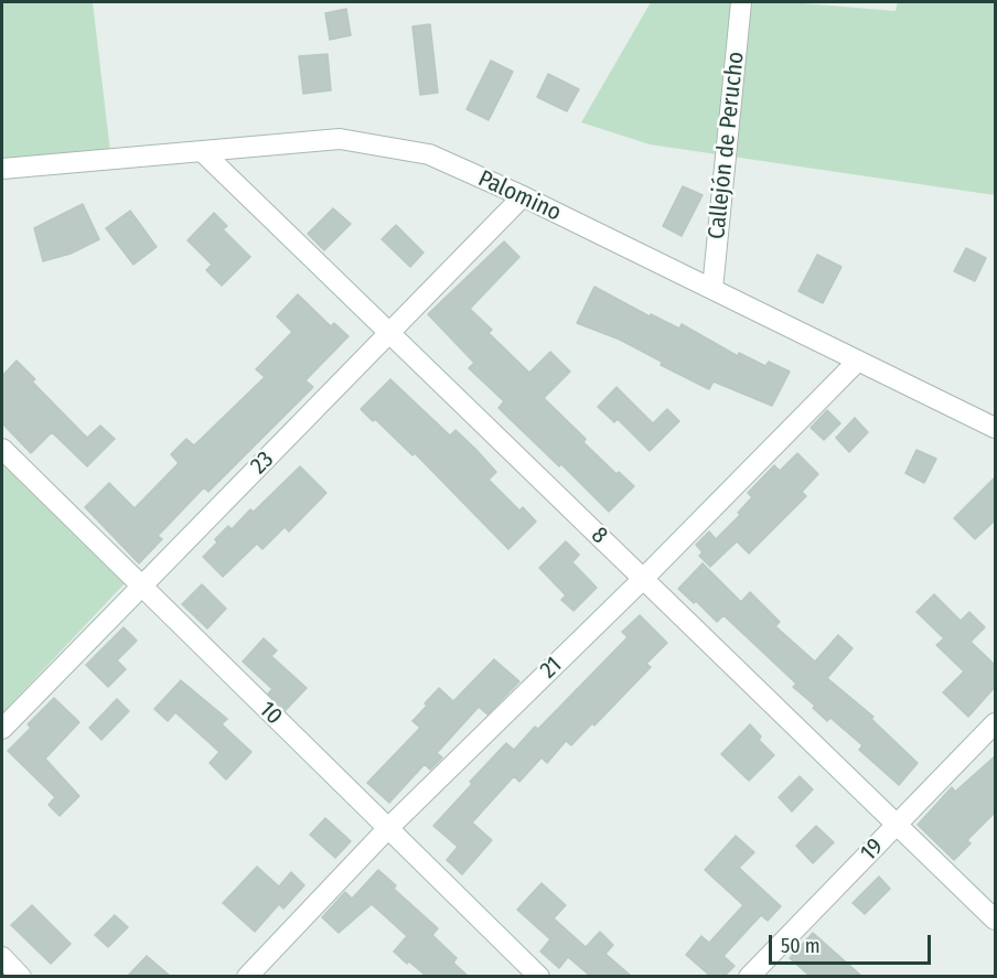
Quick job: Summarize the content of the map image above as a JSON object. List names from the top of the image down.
{
  "streets": {
    "street": [
      "Callejón de Perucho",
      "Palomino",
      "23",
      "8",
      "21",
      "10",
      "19"
    ]
  },
  "crossings": [
    ["Callejón de Perucho", "Palomino"],
    ["Palomino", "23"],
    ["Palomino", "8"],
    ["Palomino", "21"],
    ["23", "8"],
    ["23", "10"],
    ["8", "21"],
    ["8", "19"],
    ["21", "10"]
  ],
  "scale_bar": "50 m"
}
